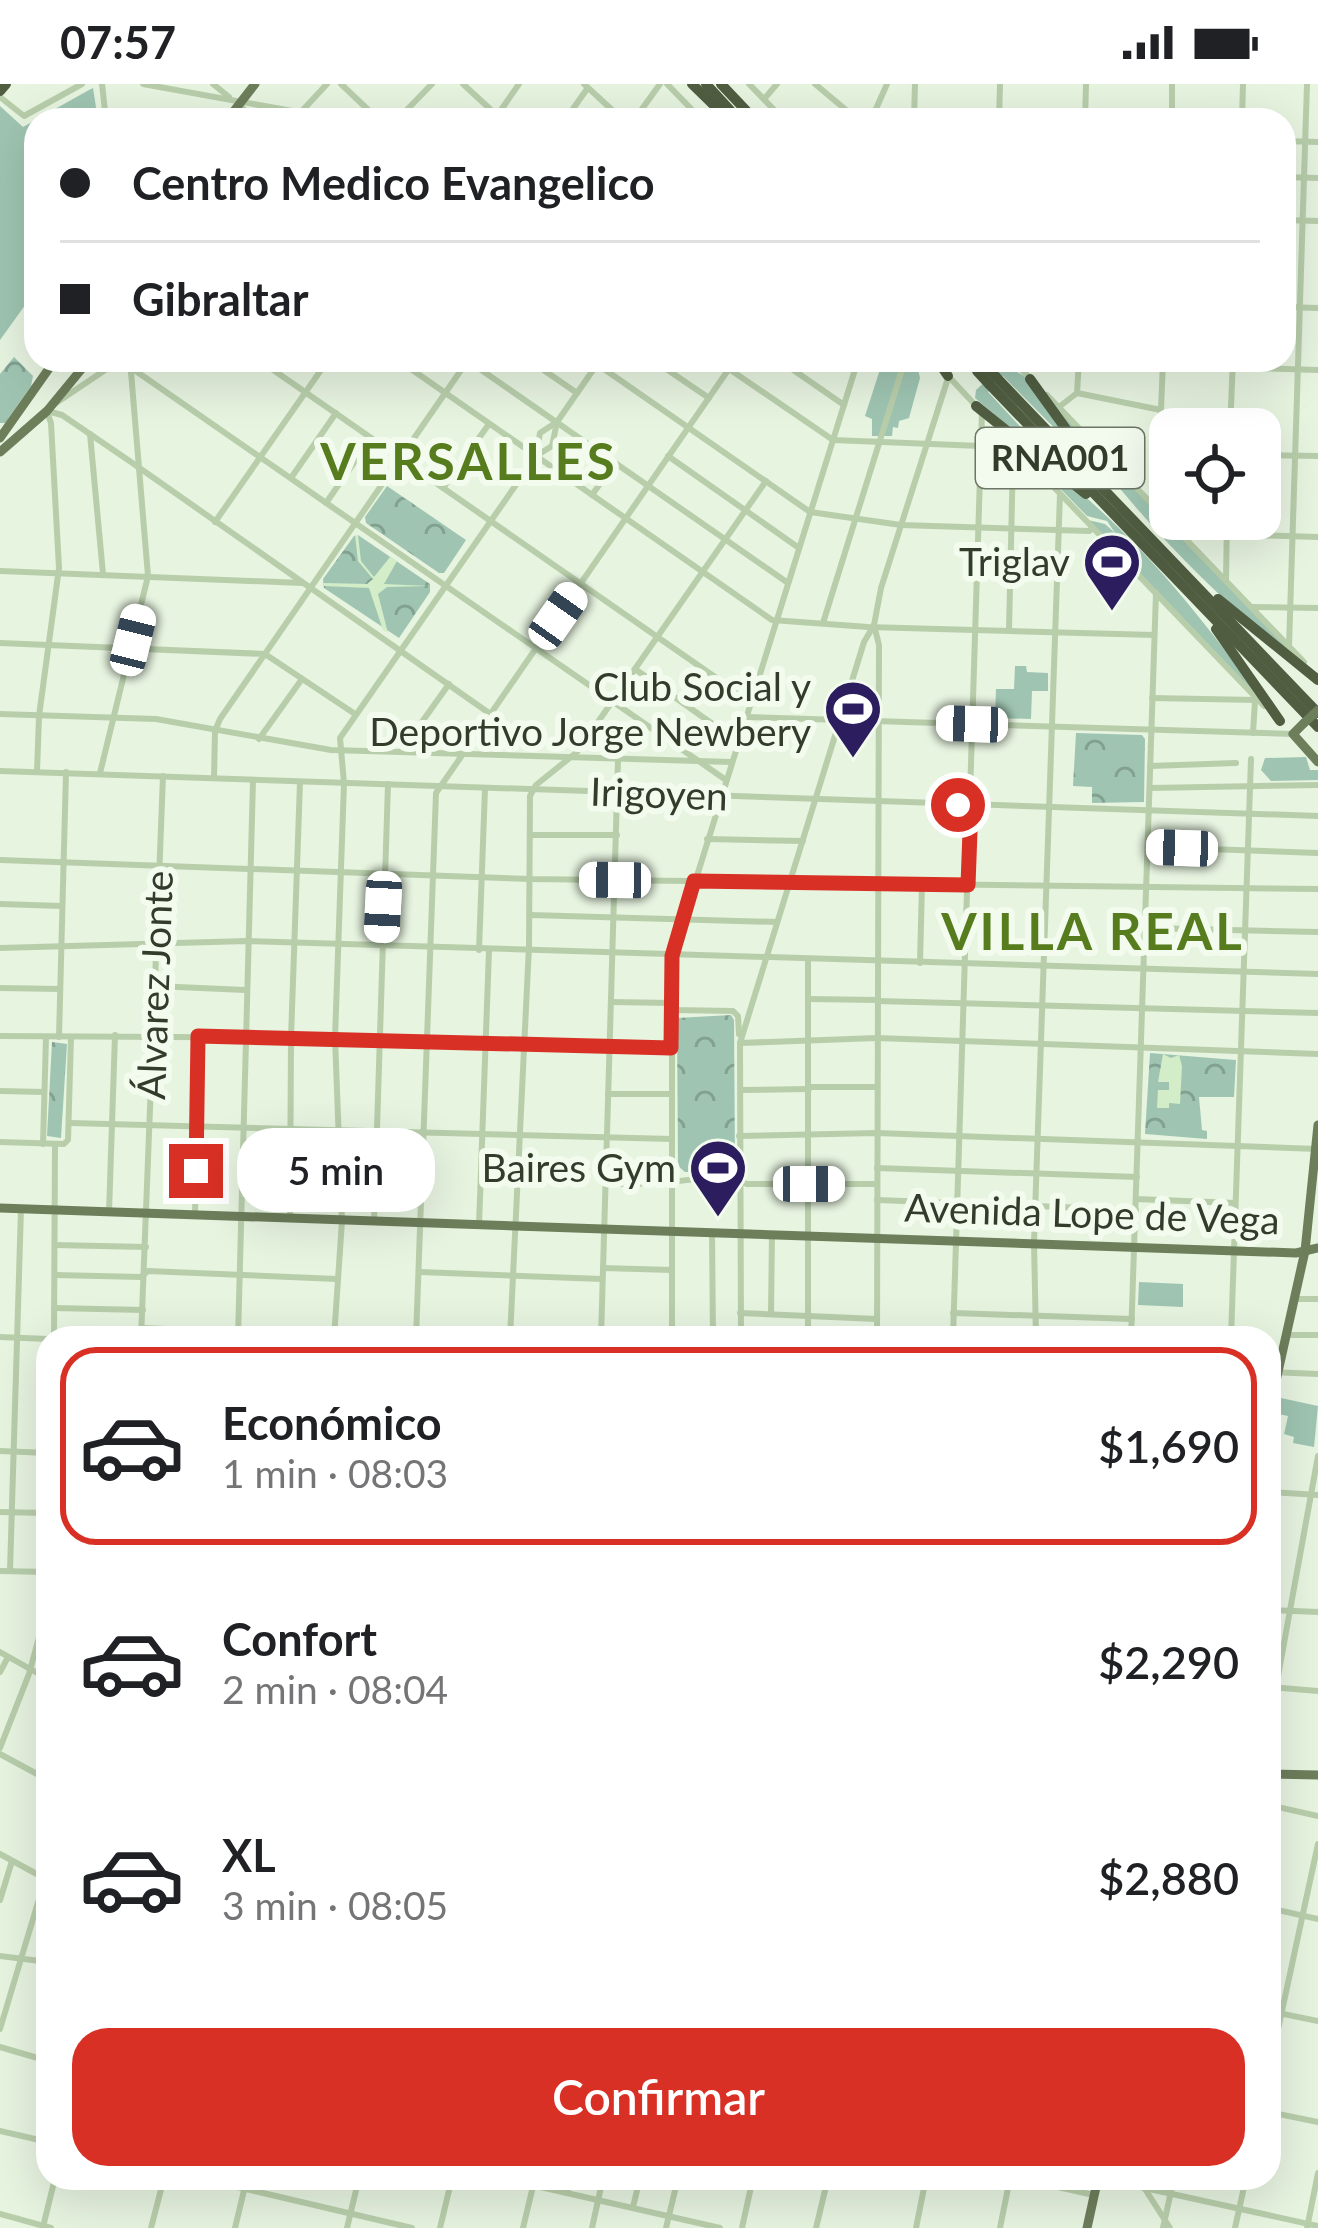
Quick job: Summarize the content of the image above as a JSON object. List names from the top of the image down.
{
  "streets": {
    "highway": ["RNA001"],
    "main road": ["Avenida Lope de Vega"],
    "street": ["Irigoyen", "Álvarez Jonte"]
  },
  "crossings": [
    ["Irigoyen", "Álvarez Jonte"],
    ["Álvarez Jonte", "Avenida Lope de Vega"]
  ],
  "districts": ["VERSALLES", "VILLA REAL"],
  "places": {
    "sports": ["Triglav", "Club Social y Deportivo Jorge Newbery", "Baires Gym"]
  },
  "page": {
    "status": "07:57",
    "banner": ["Centro Medico Evangelico", "Gibraltar"],
    "bubble": "5 min",
    "list": [
      {
        "name": "Económico",
        "note": "1 min · 08:03",
        "value": "$1,690"
      },
      {
        "name": "Confort",
        "note": "2 min · 08:04",
        "value": "$2,290"
      },
      {
        "name": "XL",
        "note": "3 min · 08:05",
        "value": "$2,880"
      }
    ],
    "buttons": "Confirmar"
  }
}
